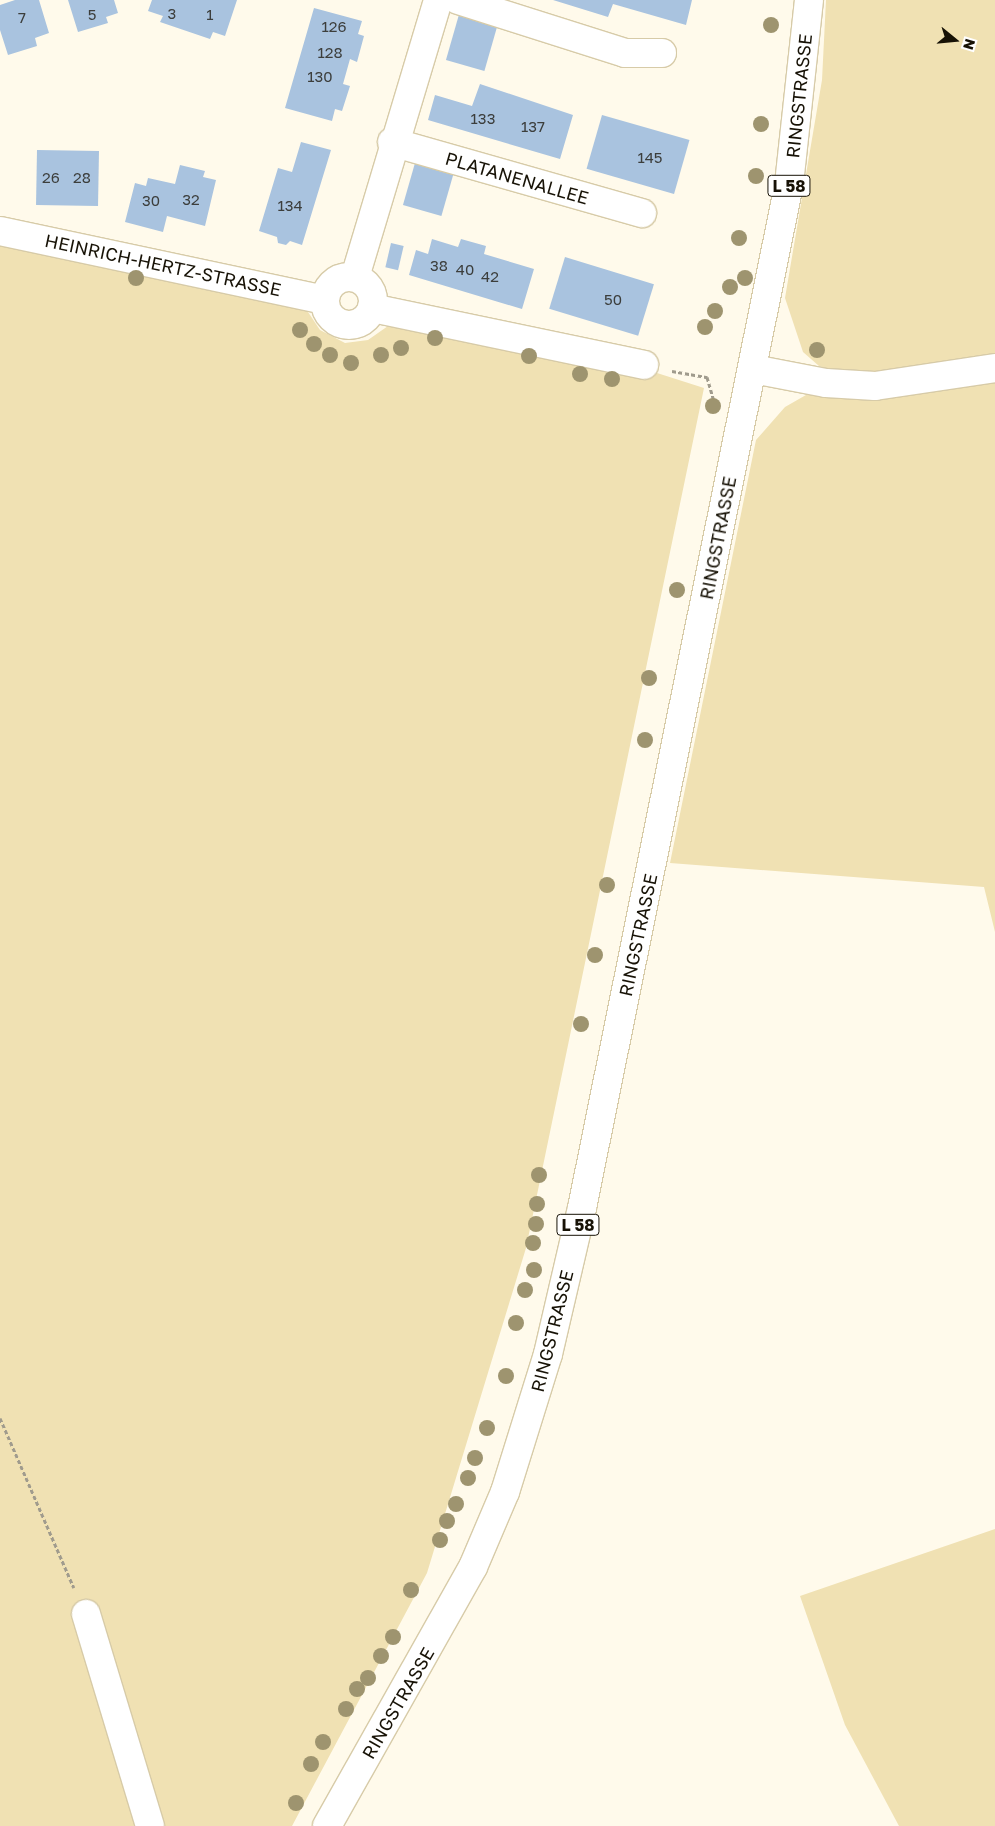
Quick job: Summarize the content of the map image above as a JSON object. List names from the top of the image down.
{
  "streets": {
    "main road": [
      "RINGSTRASSE",
      "PLATANENALLEE",
      "L 58",
      "HEINRICH-HERTZ-STRASSE"
    ]
  },
  "house_numbers": [
    "3",
    "5",
    "1",
    "7",
    "126",
    "128",
    "130",
    "133",
    "137",
    "145",
    "26",
    "28",
    "32",
    "30",
    "134",
    "38",
    "40",
    "42",
    "50"
  ],
  "north": "right"
}
